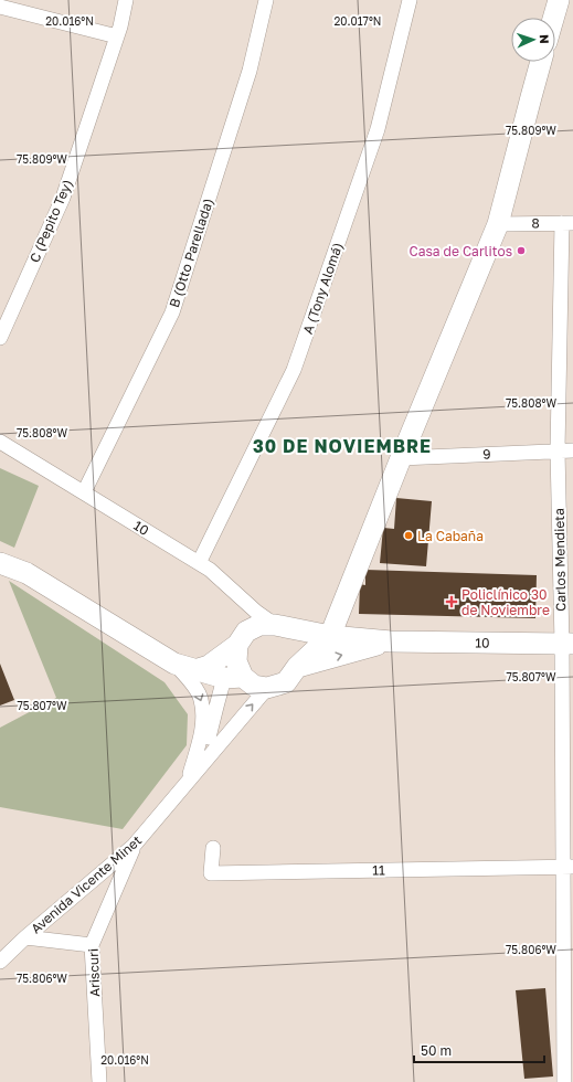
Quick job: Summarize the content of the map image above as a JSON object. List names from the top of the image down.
{
  "streets": {
    "main road": ["10"],
    "street": [
      "C (Pepito Tey)",
      "8",
      "B (Otto Parellada)",
      "A (Tony Alomá)",
      "9",
      "Carlos Mendieta",
      "11",
      "Avenida Vicente Minet",
      "Ariscuri"
    ]
  },
  "crossings": [
    ["8", "Carlos Mendieta"],
    ["B (Otto Parellada)", "10"],
    ["A (Tony Alomá)", "10"],
    ["9", "Carlos Mendieta"],
    ["10", "Carlos Mendieta"],
    ["10", "Avenida Vicente Minet"],
    ["Carlos Mendieta", "11"],
    ["Avenida Vicente Minet", "Ariscuri"]
  ],
  "districts": ["30 DE NOVIEMBRE"],
  "places": {
    "other": ["Casa de Carlitos", "La Cabaña"],
    "health": ["Policlínico 30 de Noviembre"]
  },
  "scale_bar": "50 m",
  "north": "right",
  "coordinates": [
    "20.016°N",
    "20.017°N",
    "75.809°W",
    "75.808°W",
    "75.807°W",
    "75.806°W"
  ]
}
